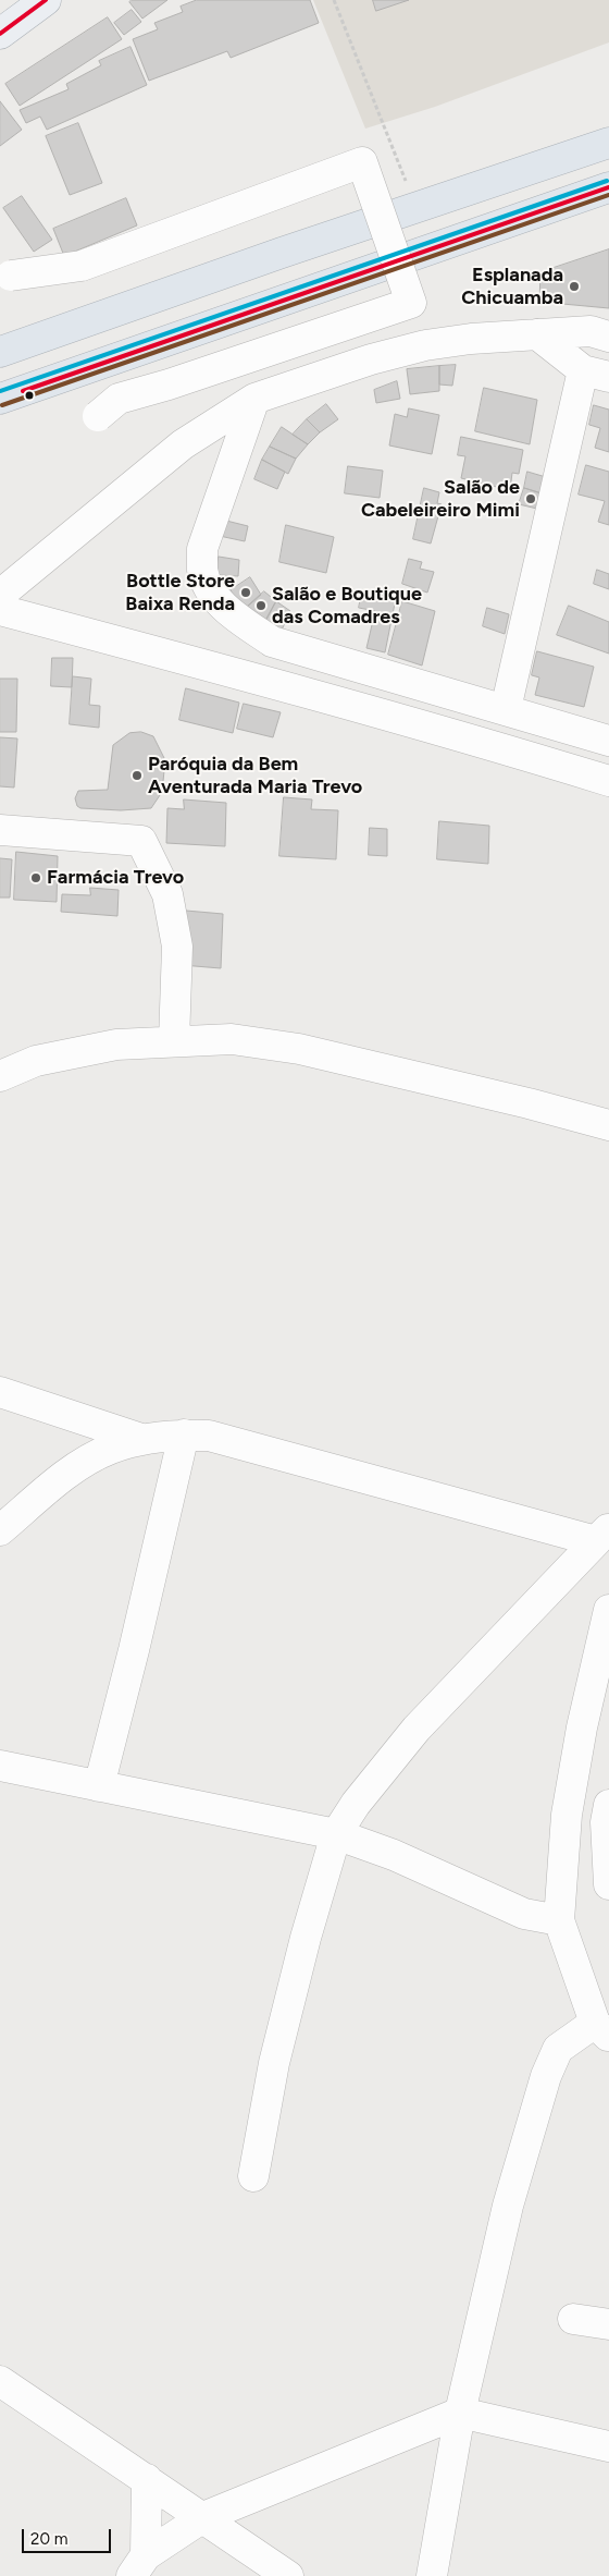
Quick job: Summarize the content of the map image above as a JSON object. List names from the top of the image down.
{
  "places": [
    "Esplanada Chicuamba",
    "Salão de Cabeleireiro Mimi",
    "Bottle Store Baixa Renda",
    "Salão e Boutique das Comadres",
    "Paróquia da Bem Aventurada Maria Trevo",
    "Farmácia Trevo"
  ],
  "scale_bar": "20 m"
}
